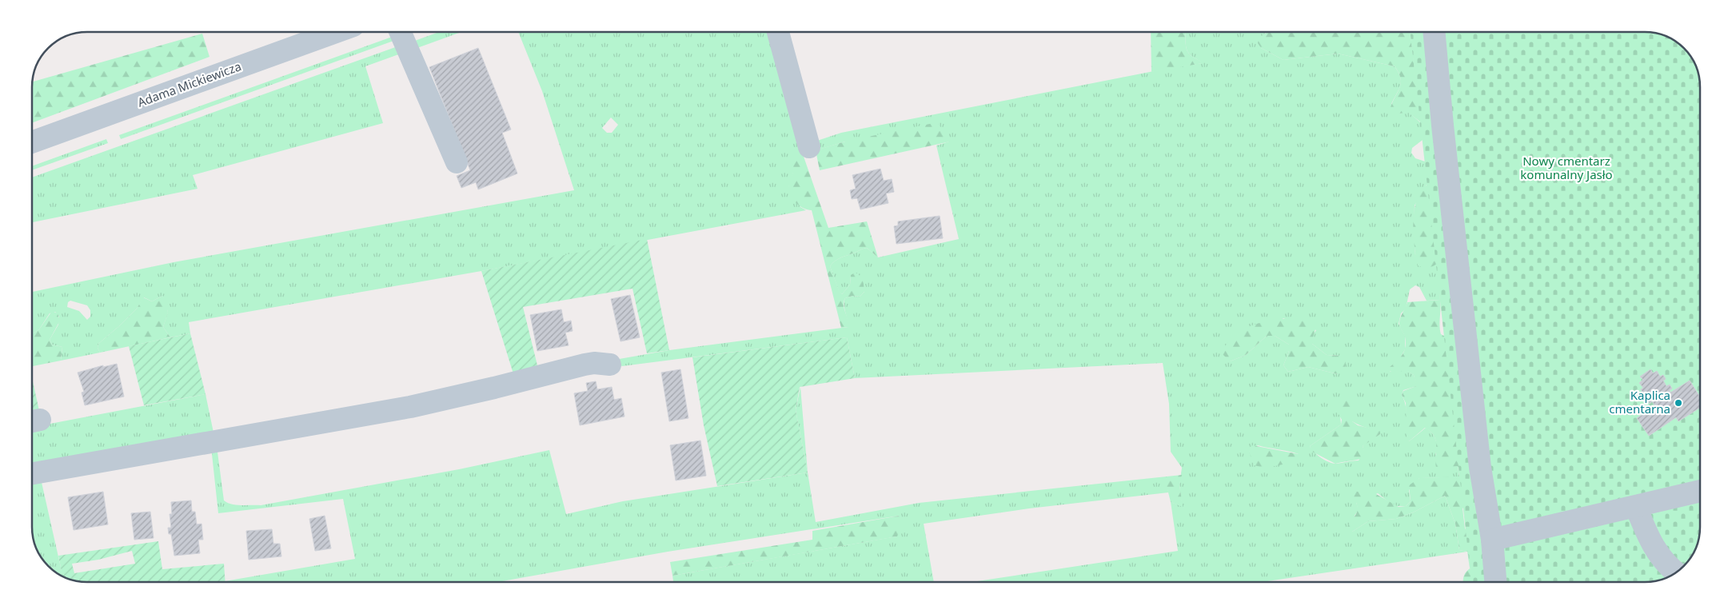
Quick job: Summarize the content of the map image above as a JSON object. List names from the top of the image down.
{
  "streets": {
    "street": ["Adama Mickiewicza"]
  },
  "parks": ["Nowy cmentarz komunalny Jasło"],
  "places": ["Kaplica cmentarna"]
}
